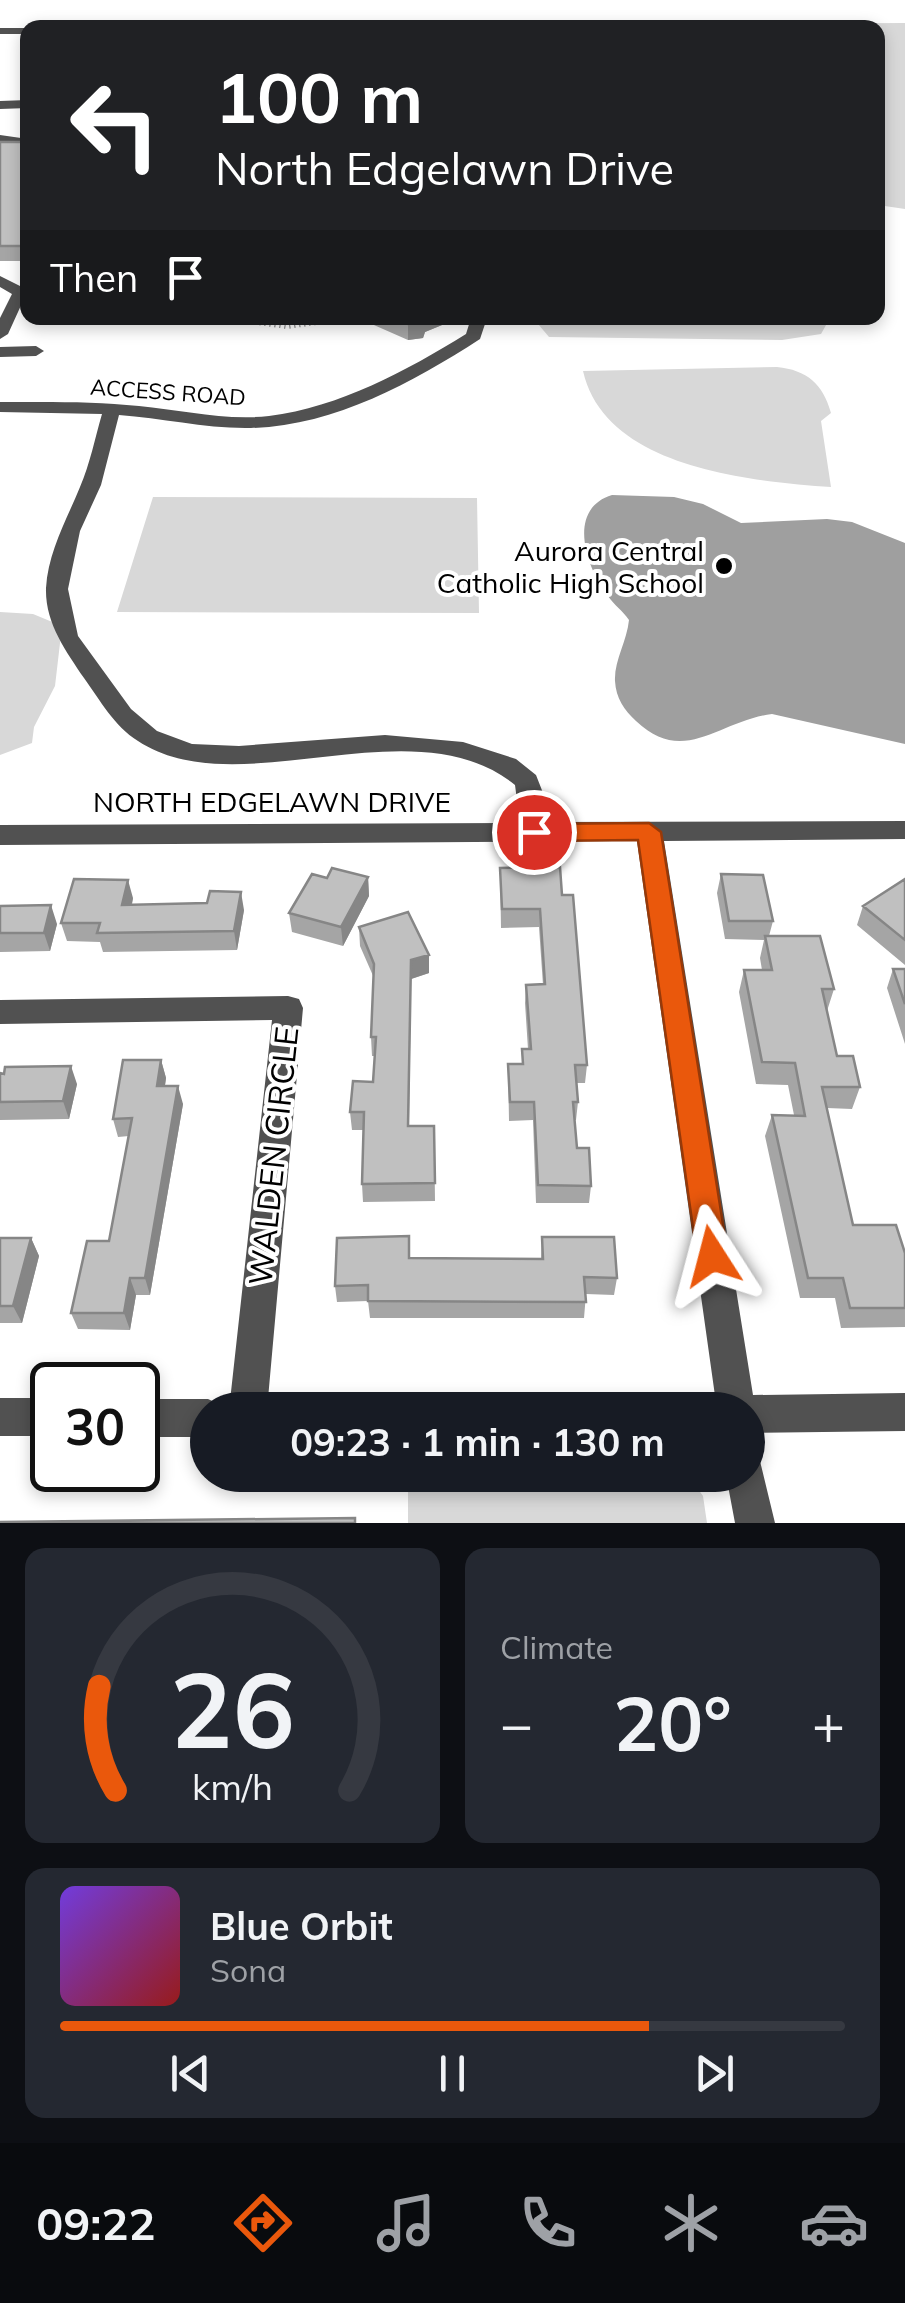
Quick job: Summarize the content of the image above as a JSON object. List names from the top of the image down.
{
  "streets": {
    "street": ["ACCESS ROAD", "NORTH EDGELAWN DRIVE", "WALDEN CIRCLE"]
  },
  "places": ["Aurora Central Catholic High School"],
  "page": {
    "turn": ["100 m", "North Edgelawn Drive"],
    "then": "Then",
    "limit": "30",
    "trip": "09:23 · 1 min · 130 m",
    "tile": "Climate",
    "heat": ["−", "20°", "+"],
    "song": ["Blue Orbit", "Sona"],
    "tabs": "09:22",
    "gauge": ["26", "km/h"]
  }
}
